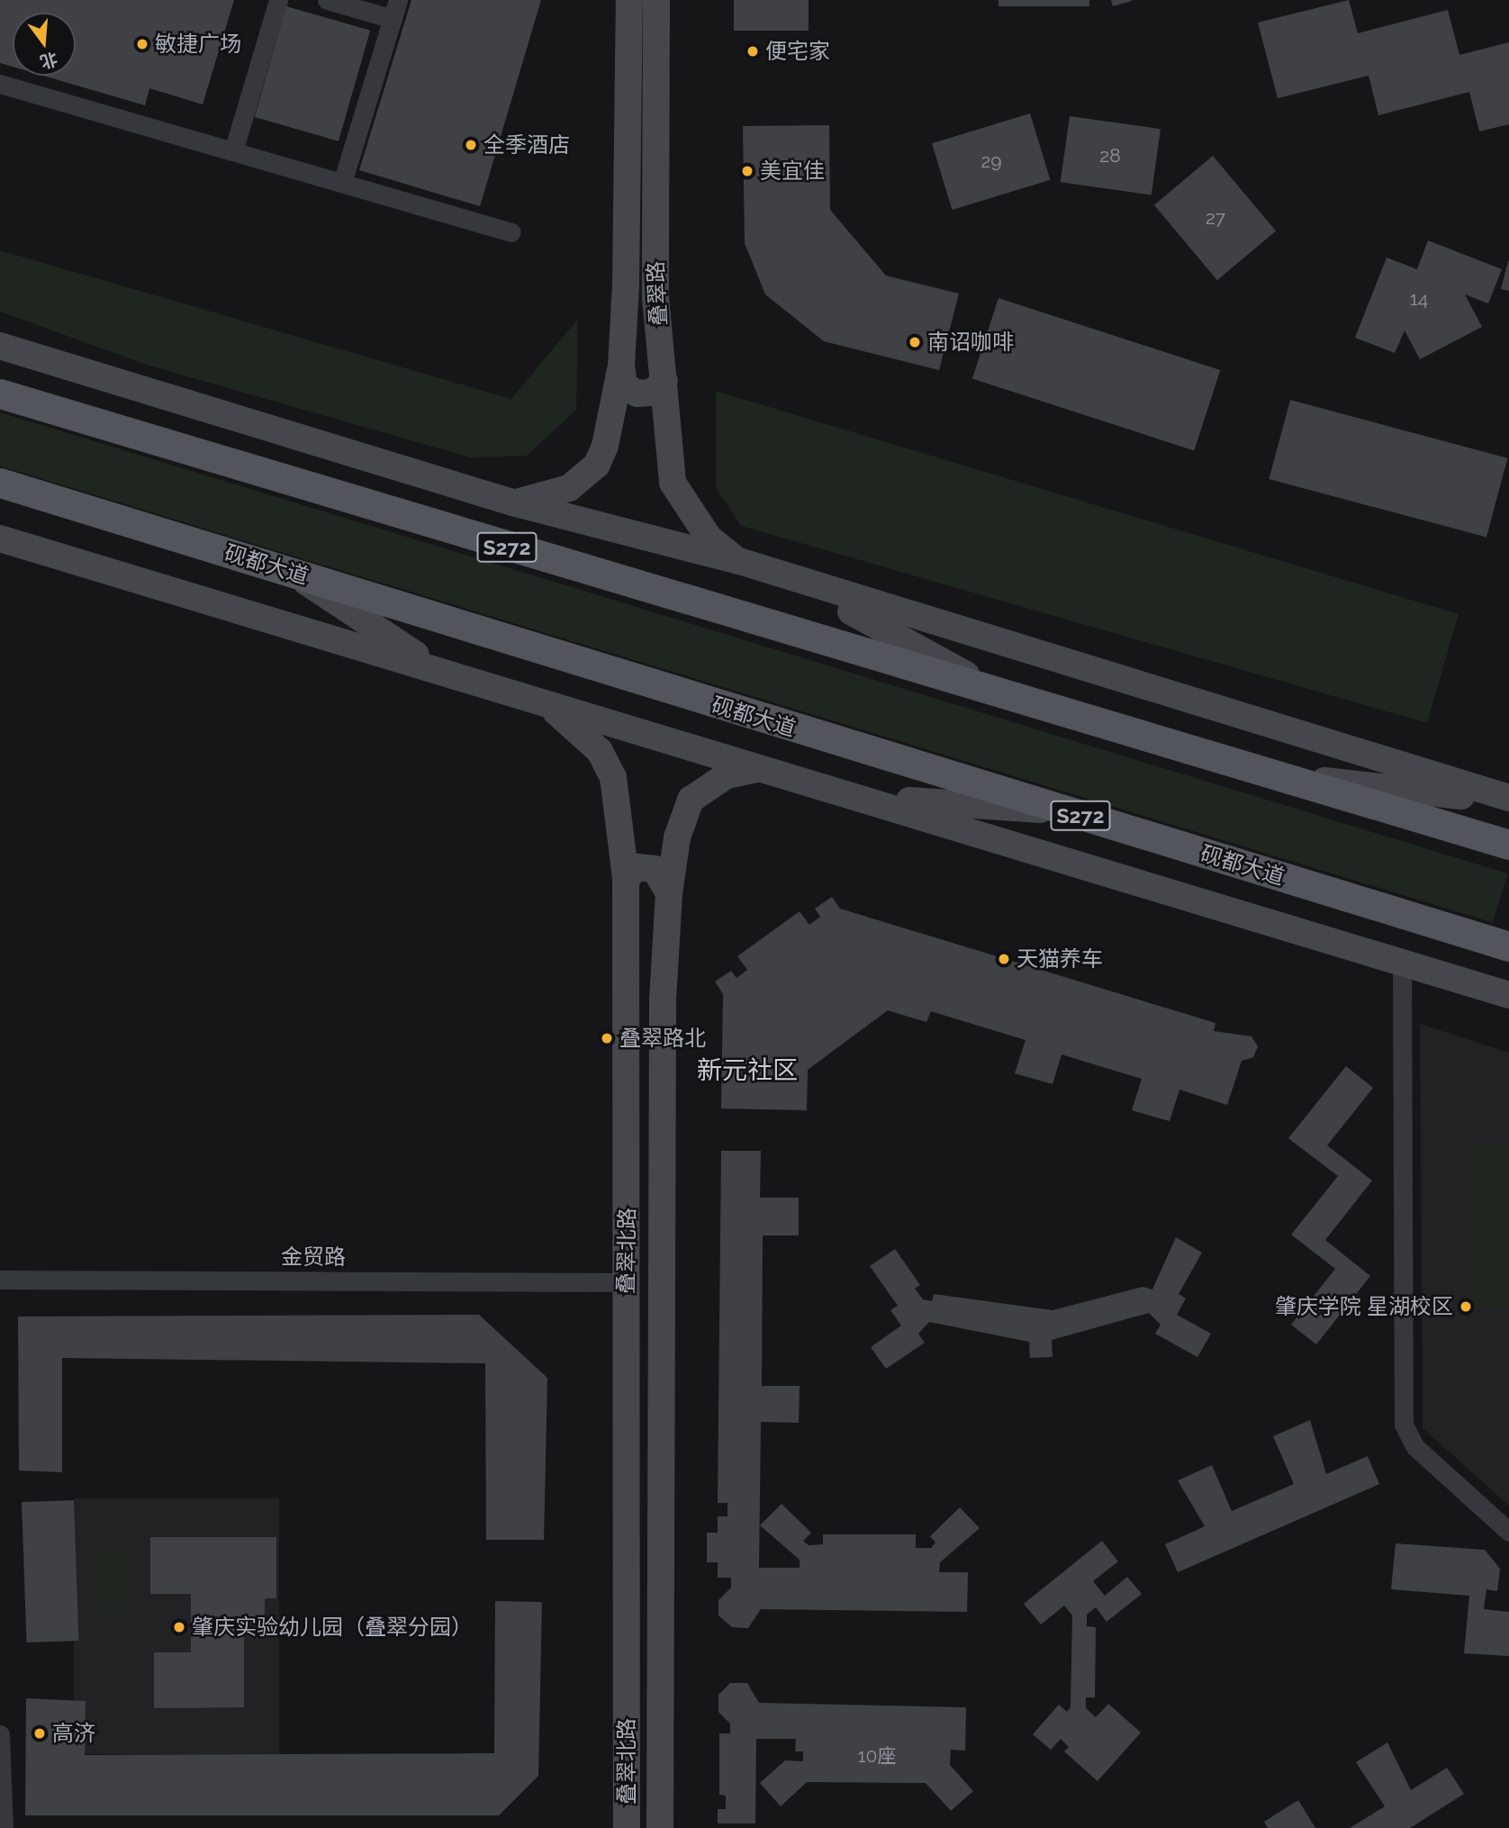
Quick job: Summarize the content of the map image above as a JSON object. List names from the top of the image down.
{
  "streets": {
    "main road": ["S272", "砚都大道"],
    "street": ["叠翠路", "叠翠北路", "金贸路"]
  },
  "crossings": [
    ["叠翠北路", "金贸路"]
  ],
  "districts": ["新元社区"],
  "places": [
    "敏捷广场",
    "便宅家",
    "全季酒店",
    "美宜佳",
    "南诏咖啡",
    "天猫养车",
    "叠翠路北",
    "肇庆学院 星湖校区",
    "肇庆实验幼儿园（叠翠分园）",
    "高济"
  ],
  "house_numbers": [
    "28",
    "29",
    "27",
    "14",
    "10座"
  ],
  "north": "bottom"
}
